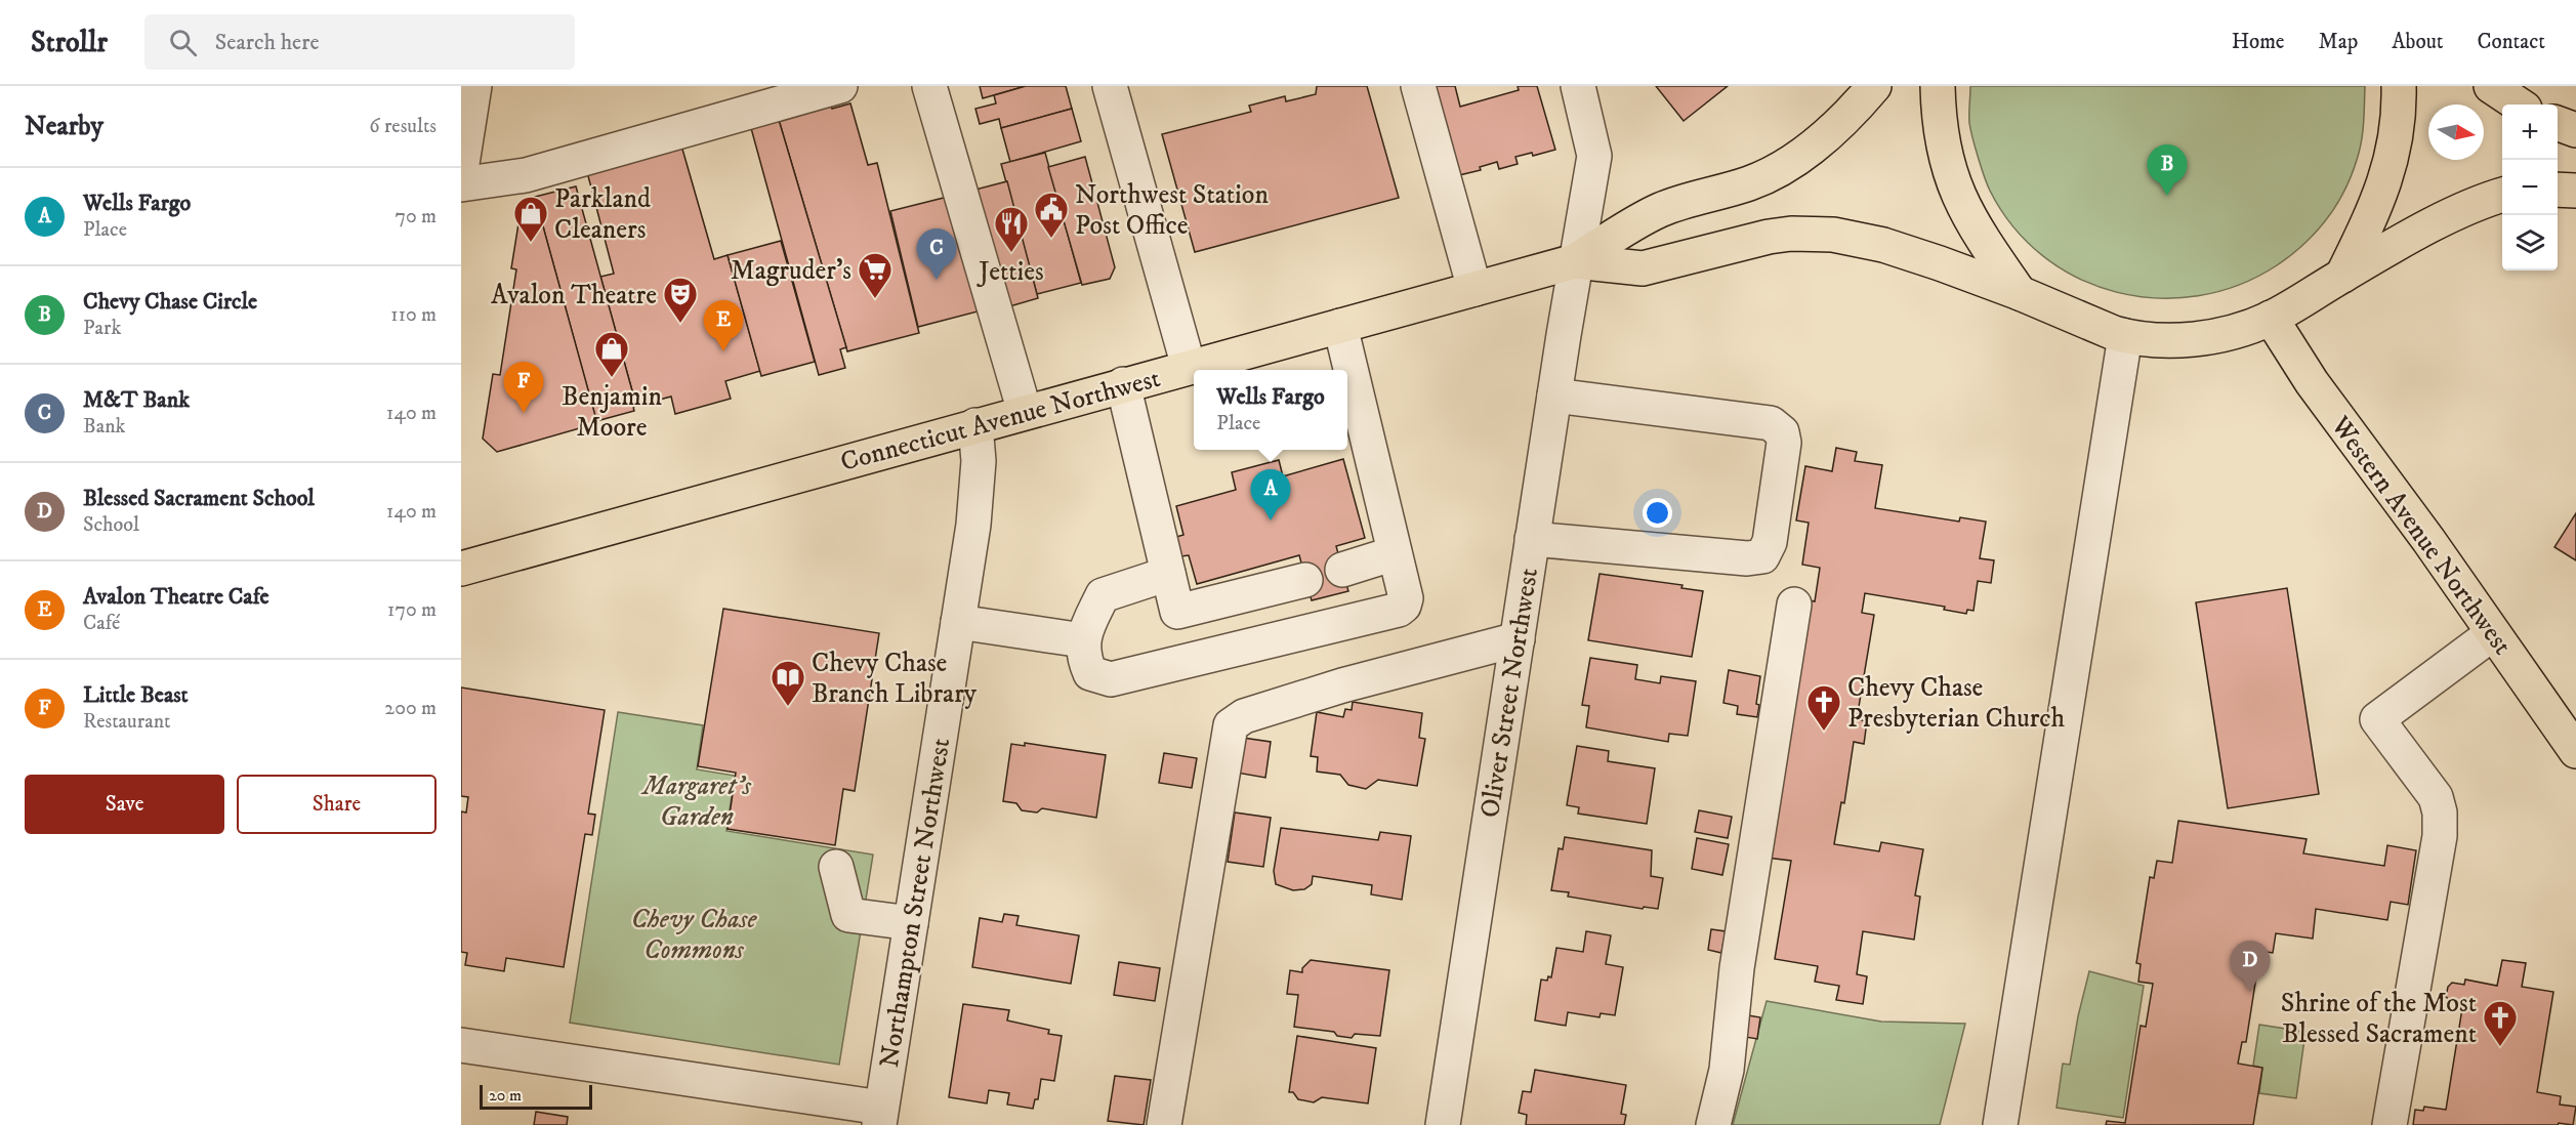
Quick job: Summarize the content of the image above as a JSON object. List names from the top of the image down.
{
  "streets": {
    "main road": ["Connecticut Avenue Northwest", "Western Avenue Northwest"],
    "street": ["Oliver Street Northwest", "Northampton Street Northwest"]
  },
  "crossings": [
    ["Connecticut Avenue Northwest", "Western Avenue Northwest"],
    ["Connecticut Avenue Northwest", "Oliver Street Northwest"],
    ["Connecticut Avenue Northwest", "Northampton Street Northwest"]
  ],
  "parks": ["Margaret's Garden", "Chevy Chase Commons"],
  "places": {
    "public building": ["Northwest Station Post Office"],
    "shop": ["Parkland Cleaners", "Benjamin Moore"],
    "restaurant": ["Jetties"],
    "supermarket": ["Magruder's"],
    "theatre": ["Avalon Theatre"],
    "library": ["Chevy Chase Branch Library"],
    "church": ["Chevy Chase Presbyterian Church", "Shrine of the Most Blessed Sacrament"]
  },
  "scale_bar": "20 m",
  "north": "right",
  "page": {
    "header": "Strollr",
    "search": "Search here",
    "nav": [
      "Home",
      "Map",
      "About",
      "Contact"
    ],
    "heading": ["Nearby", "6 results"],
    "map_buttons": ["+", "−"],
    "pins": [
      "B",
      "C",
      "E",
      "F",
      "A",
      "D"
    ],
    "list": [
      {
        "mark": "A",
        "name": "Wells Fargo",
        "note": "Place",
        "value": "70 m"
      },
      {
        "mark": "B",
        "name": "Chevy Chase Circle",
        "note": "Park",
        "value": "110 m"
      },
      {
        "mark": "C",
        "name": "M&T Bank",
        "note": "Bank",
        "value": "140 m"
      },
      {
        "mark": "D",
        "name": "Blessed Sacrament School",
        "note": "School",
        "value": "140 m"
      },
      {
        "mark": "E",
        "name": "Avalon Theatre Cafe",
        "note": "Café",
        "value": "170 m"
      },
      {
        "mark": "F",
        "name": "Little Beast",
        "note": "Restaurant",
        "value": "200 m"
      }
    ],
    "popup": ["Wells Fargo", "Place"],
    "buttons": ["Save", "Share"],
    "scale": "20 m"
  }
}
